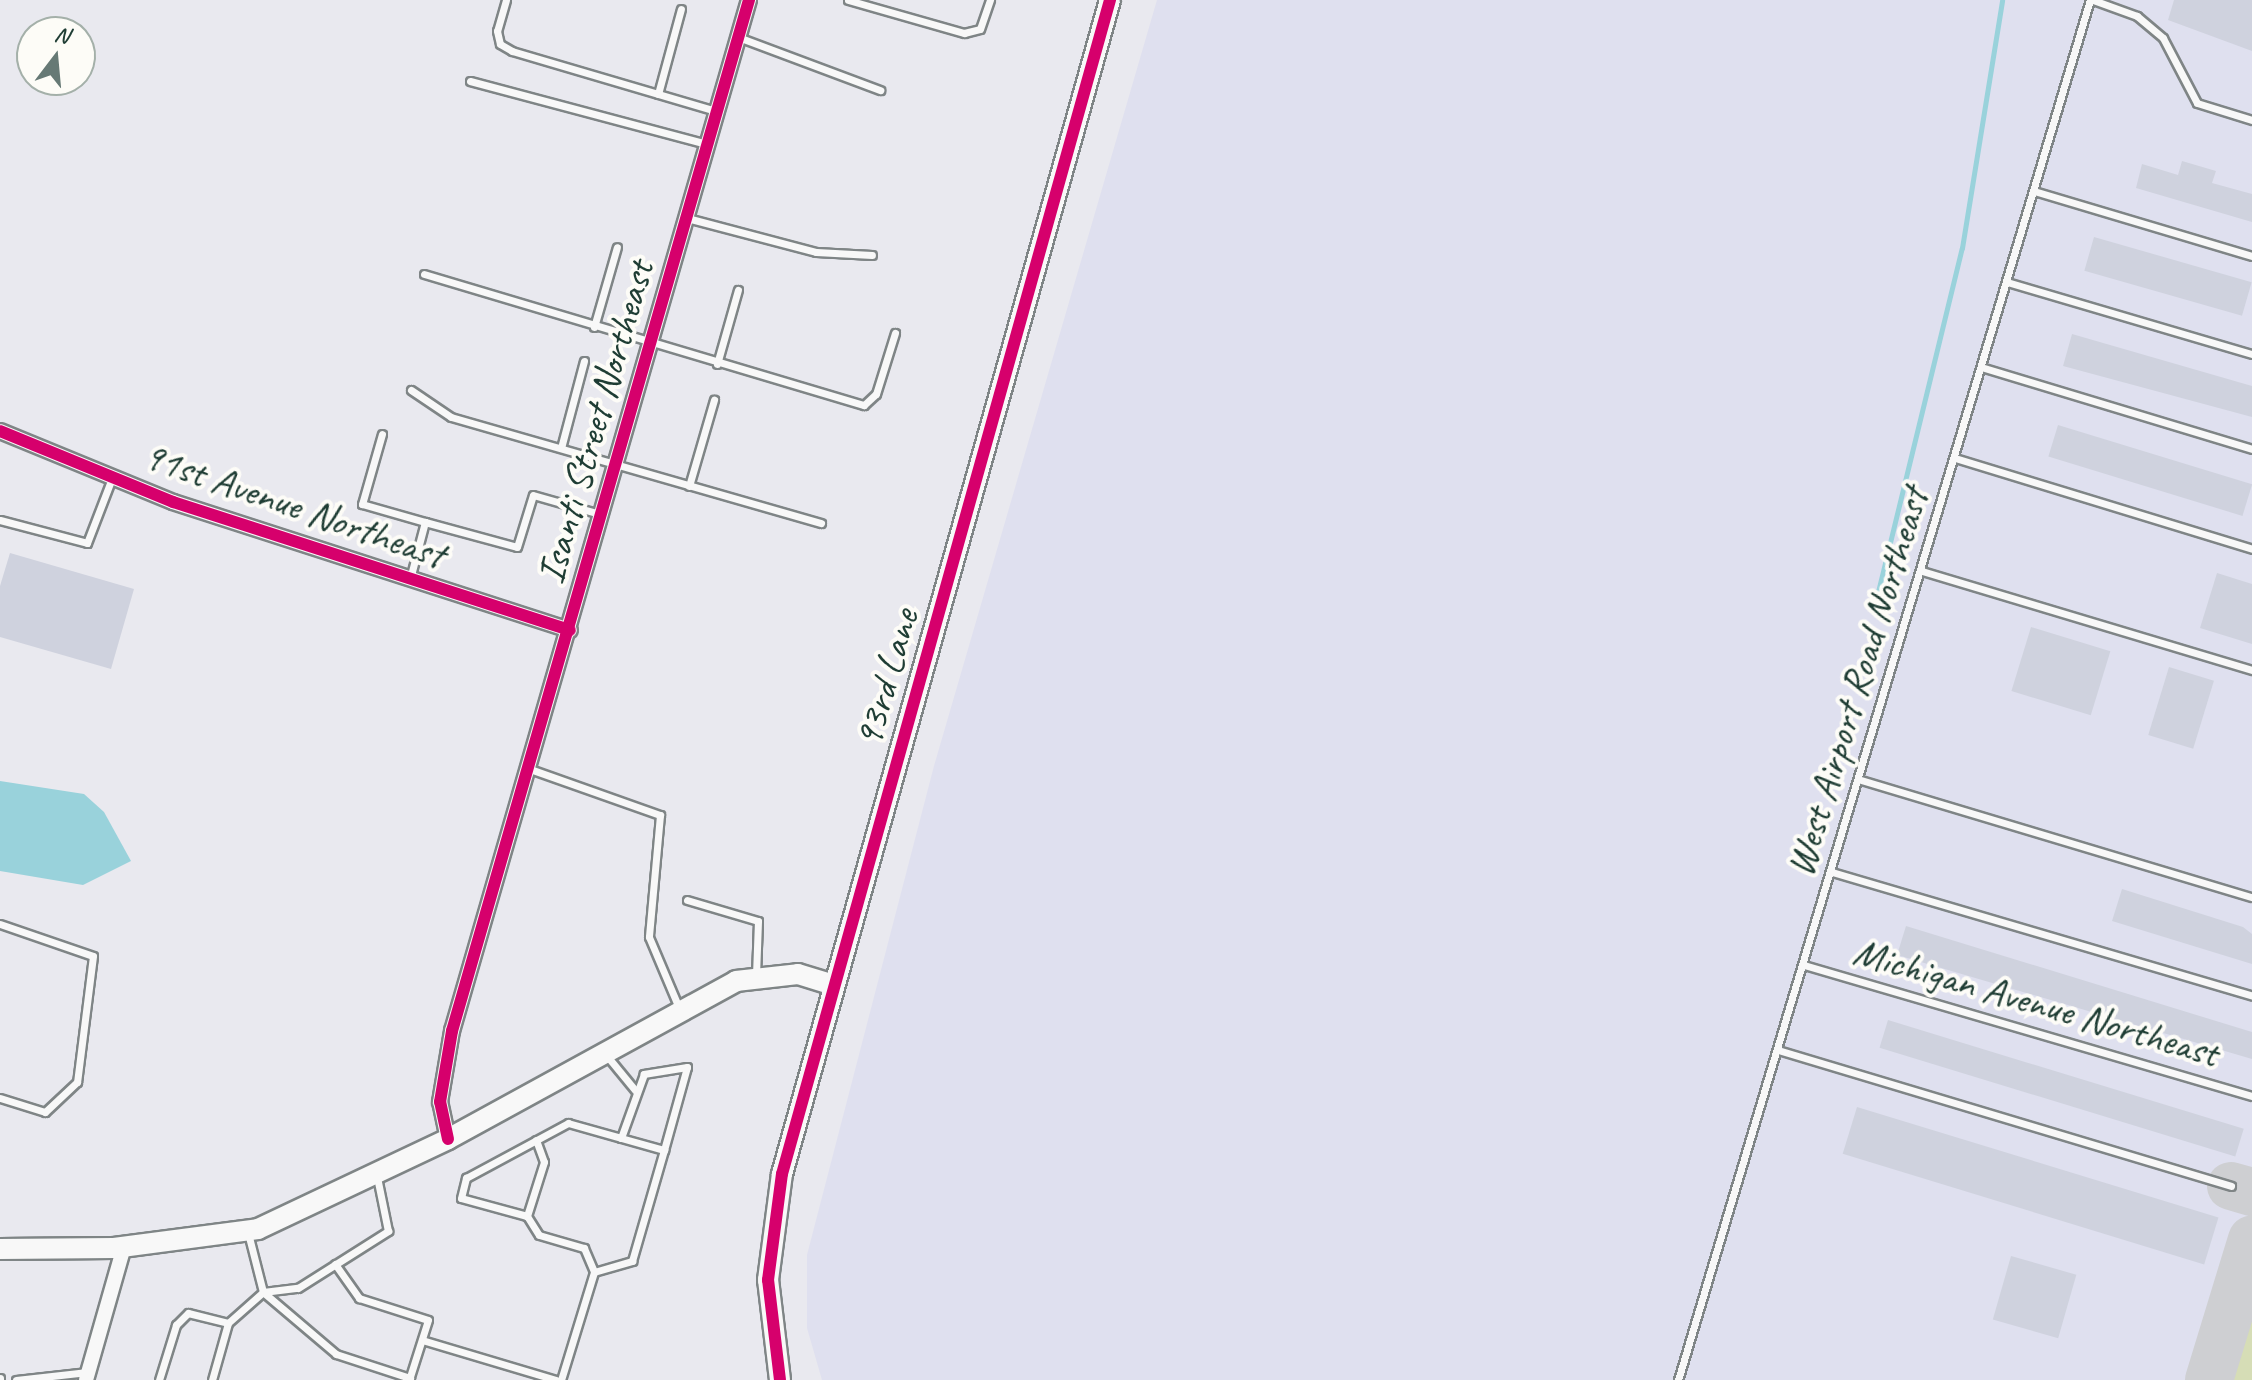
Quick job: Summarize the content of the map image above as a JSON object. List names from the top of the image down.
{
  "streets": {
    "street": ["Isanti Street Northeast", "91st Avenue Northeast", "93rd Lane"],
    "lane": ["West Airport Road Northeast", "Michigan Avenue Northeast"]
  },
  "crossings": [
    ["Isanti Street Northeast", "91st Avenue Northeast"],
    ["West Airport Road Northeast", "Michigan Avenue Northeast"]
  ],
  "north": "top"
}
